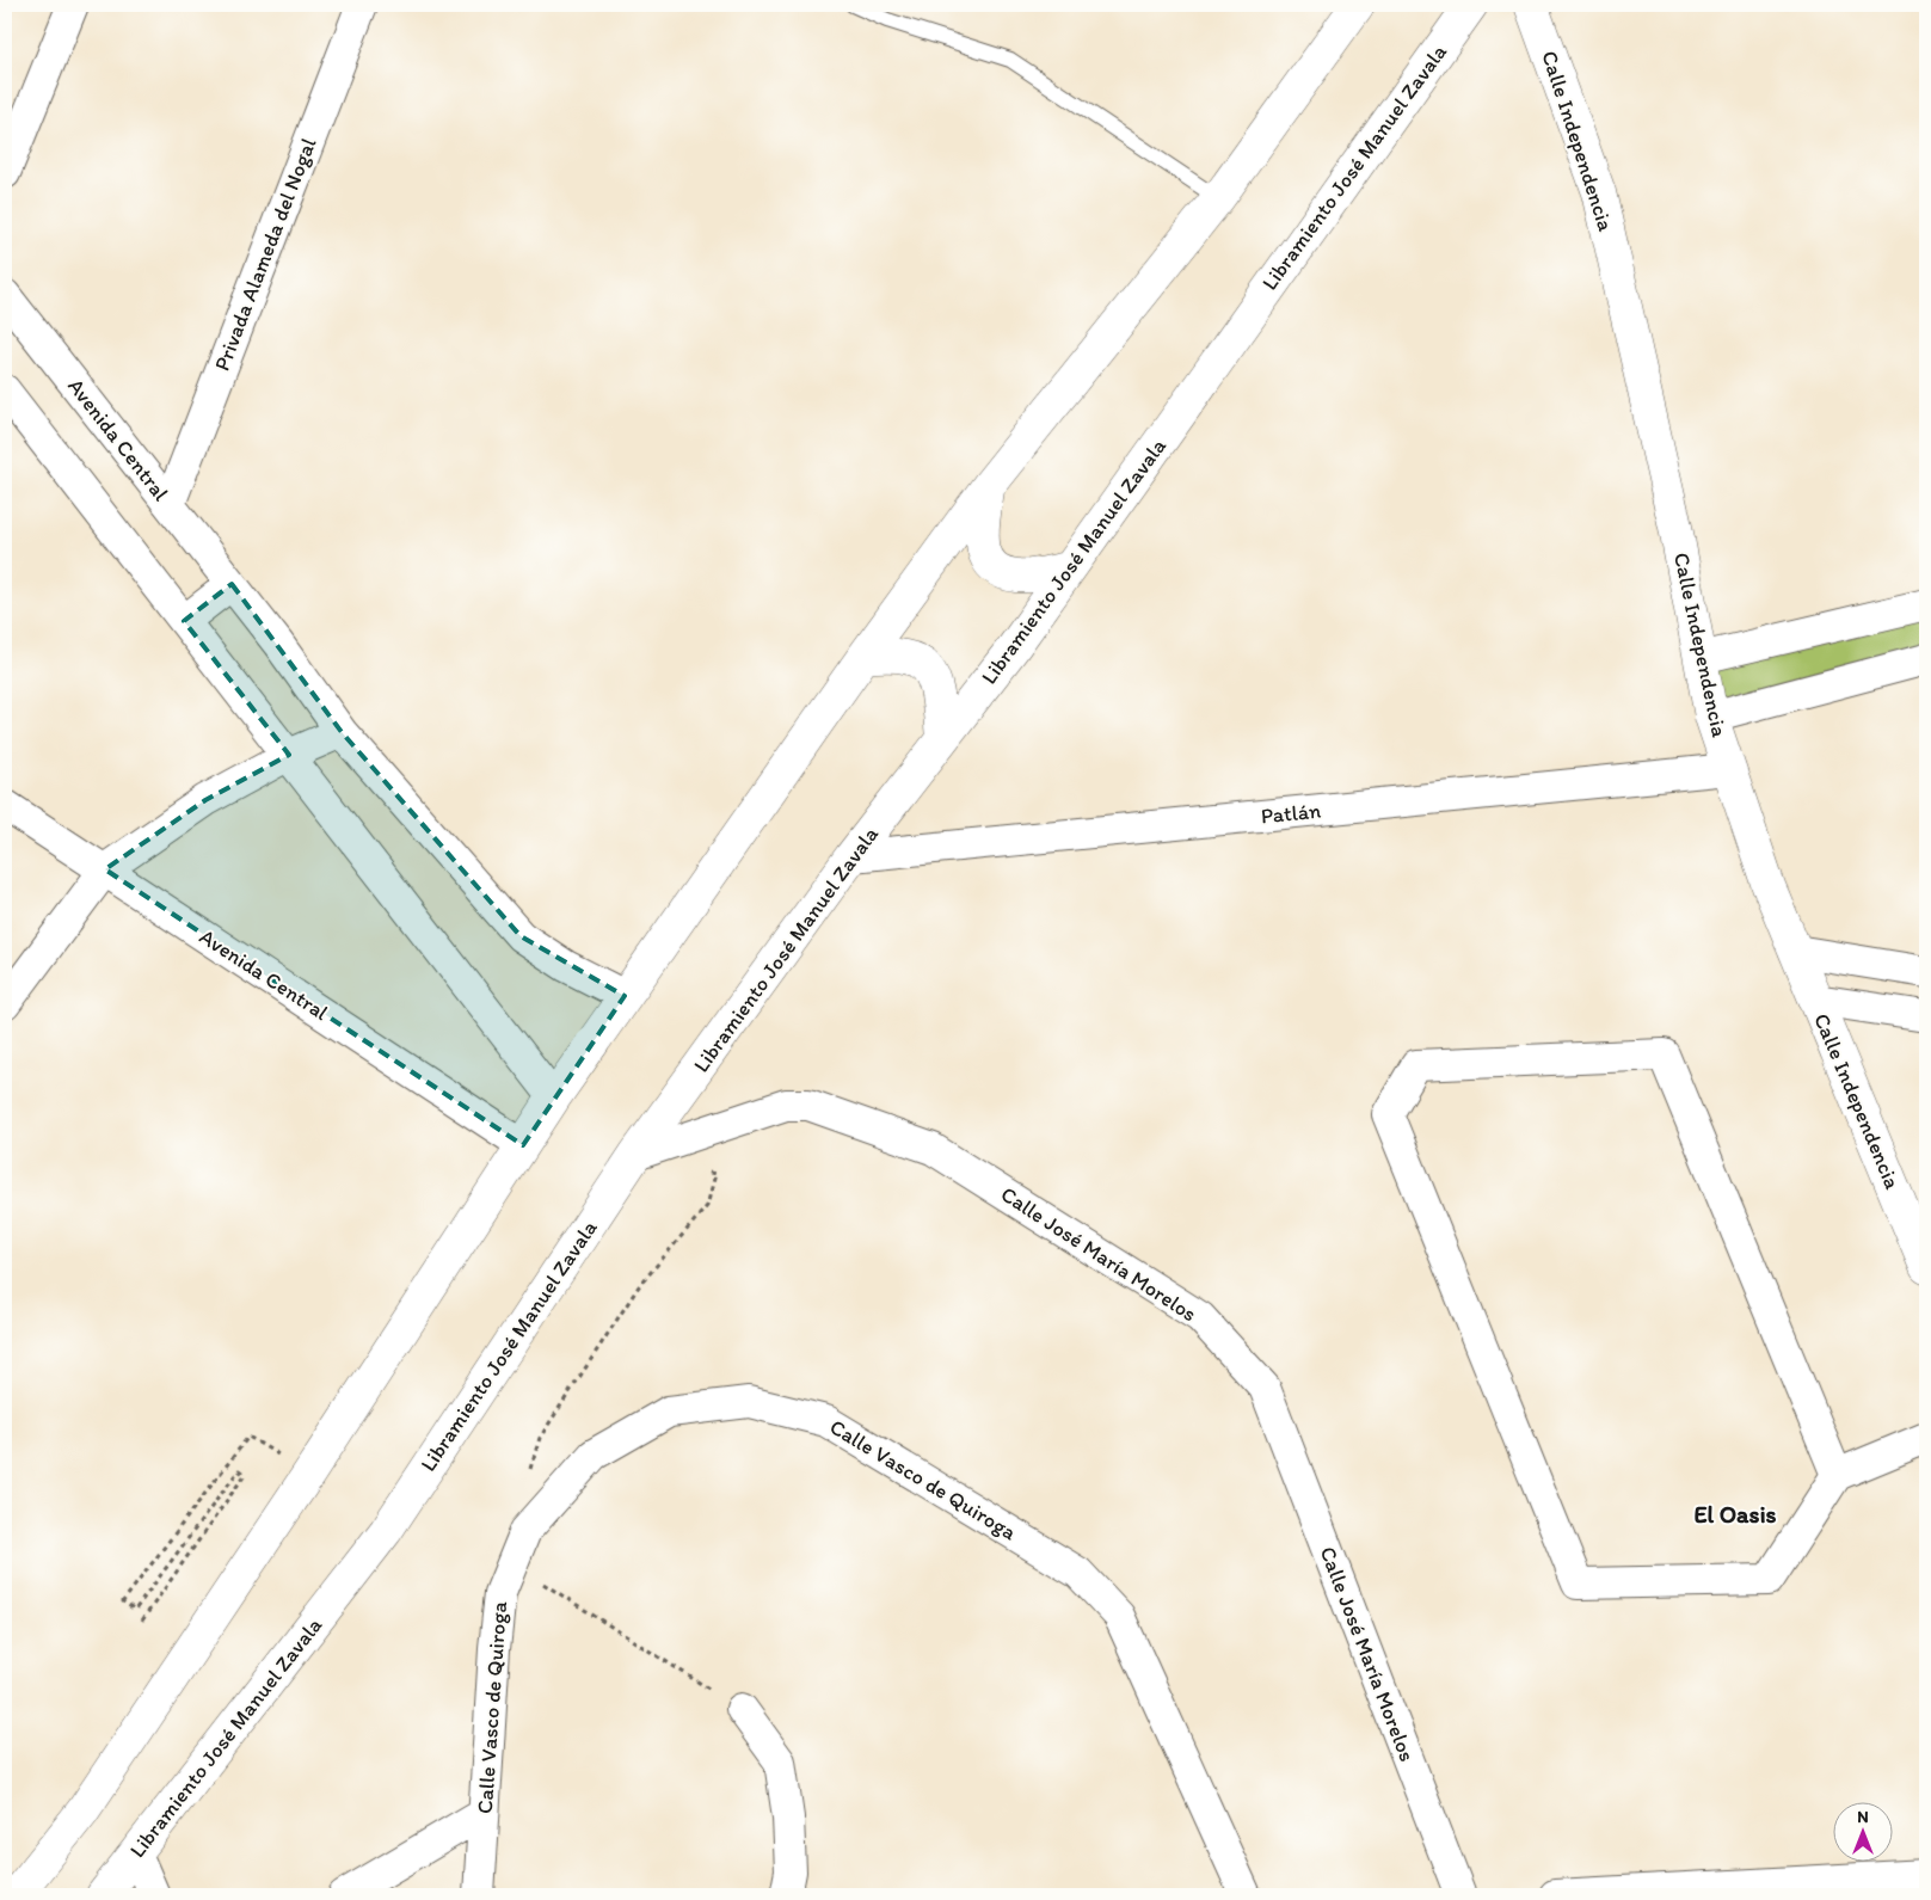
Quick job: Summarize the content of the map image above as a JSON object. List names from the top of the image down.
{
  "streets": {
    "main road": ["Calle Independencia", "Libramiento José Manuel Zavala"],
    "street": [
      "Privada Alameda del Nogal",
      "Avenida Central",
      "Patlán",
      "Calle José María Morelos",
      "Calle Vasco de Quiroga"
    ]
  },
  "crossings": [
    ["Calle Independencia", "Patlán"],
    ["Libramiento José Manuel Zavala", "Patlán"],
    ["Libramiento José Manuel Zavala", "Calle José María Morelos"],
    ["Privada Alameda del Nogal", "Avenida Central"]
  ],
  "districts": ["El Oasis"],
  "north": "top"
}
